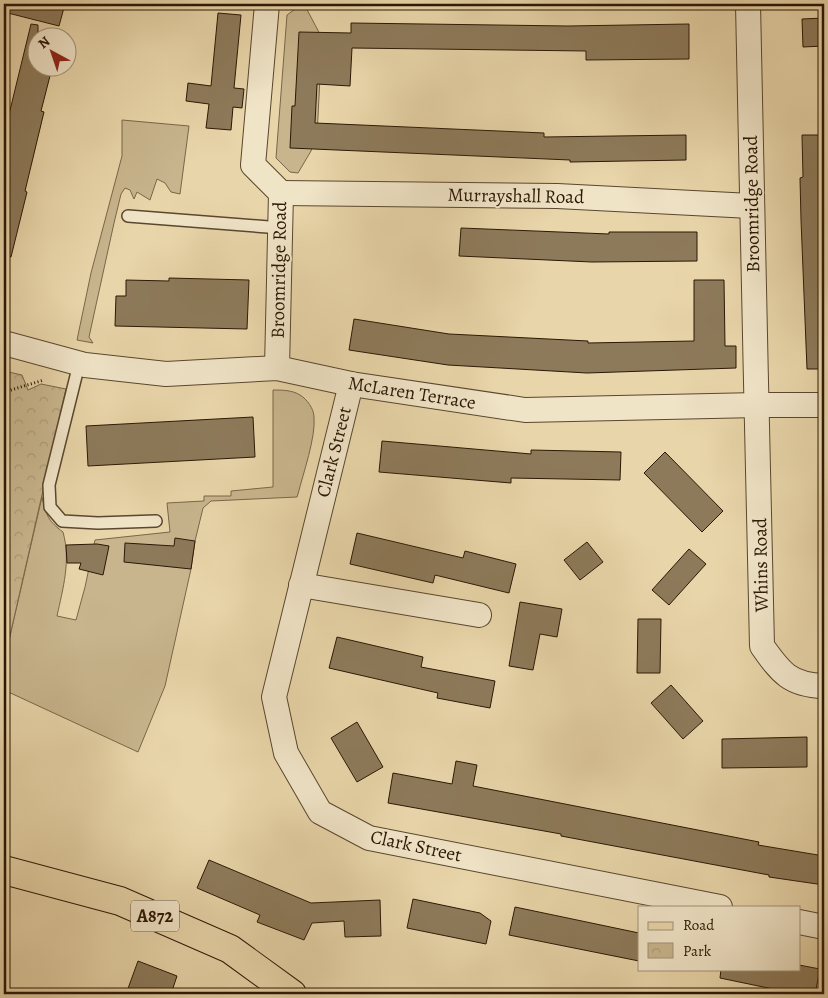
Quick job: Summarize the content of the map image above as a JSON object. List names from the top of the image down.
{
  "streets": {
    "main road": ["A872"],
    "street": [
      "Murrayshall Road",
      "Broomridge Road",
      "McLaren Terrace",
      "Clark Street",
      "Whins Road"
    ]
  },
  "crossings": [
    ["Murrayshall Road", "Broomridge Road"],
    ["Broomridge Road", "McLaren Terrace"],
    ["Broomridge Road", "Whins Road"],
    ["McLaren Terrace", "Clark Street"],
    ["McLaren Terrace", "Whins Road"]
  ],
  "legend": ["Road", "Park"],
  "north": "top left"
}
